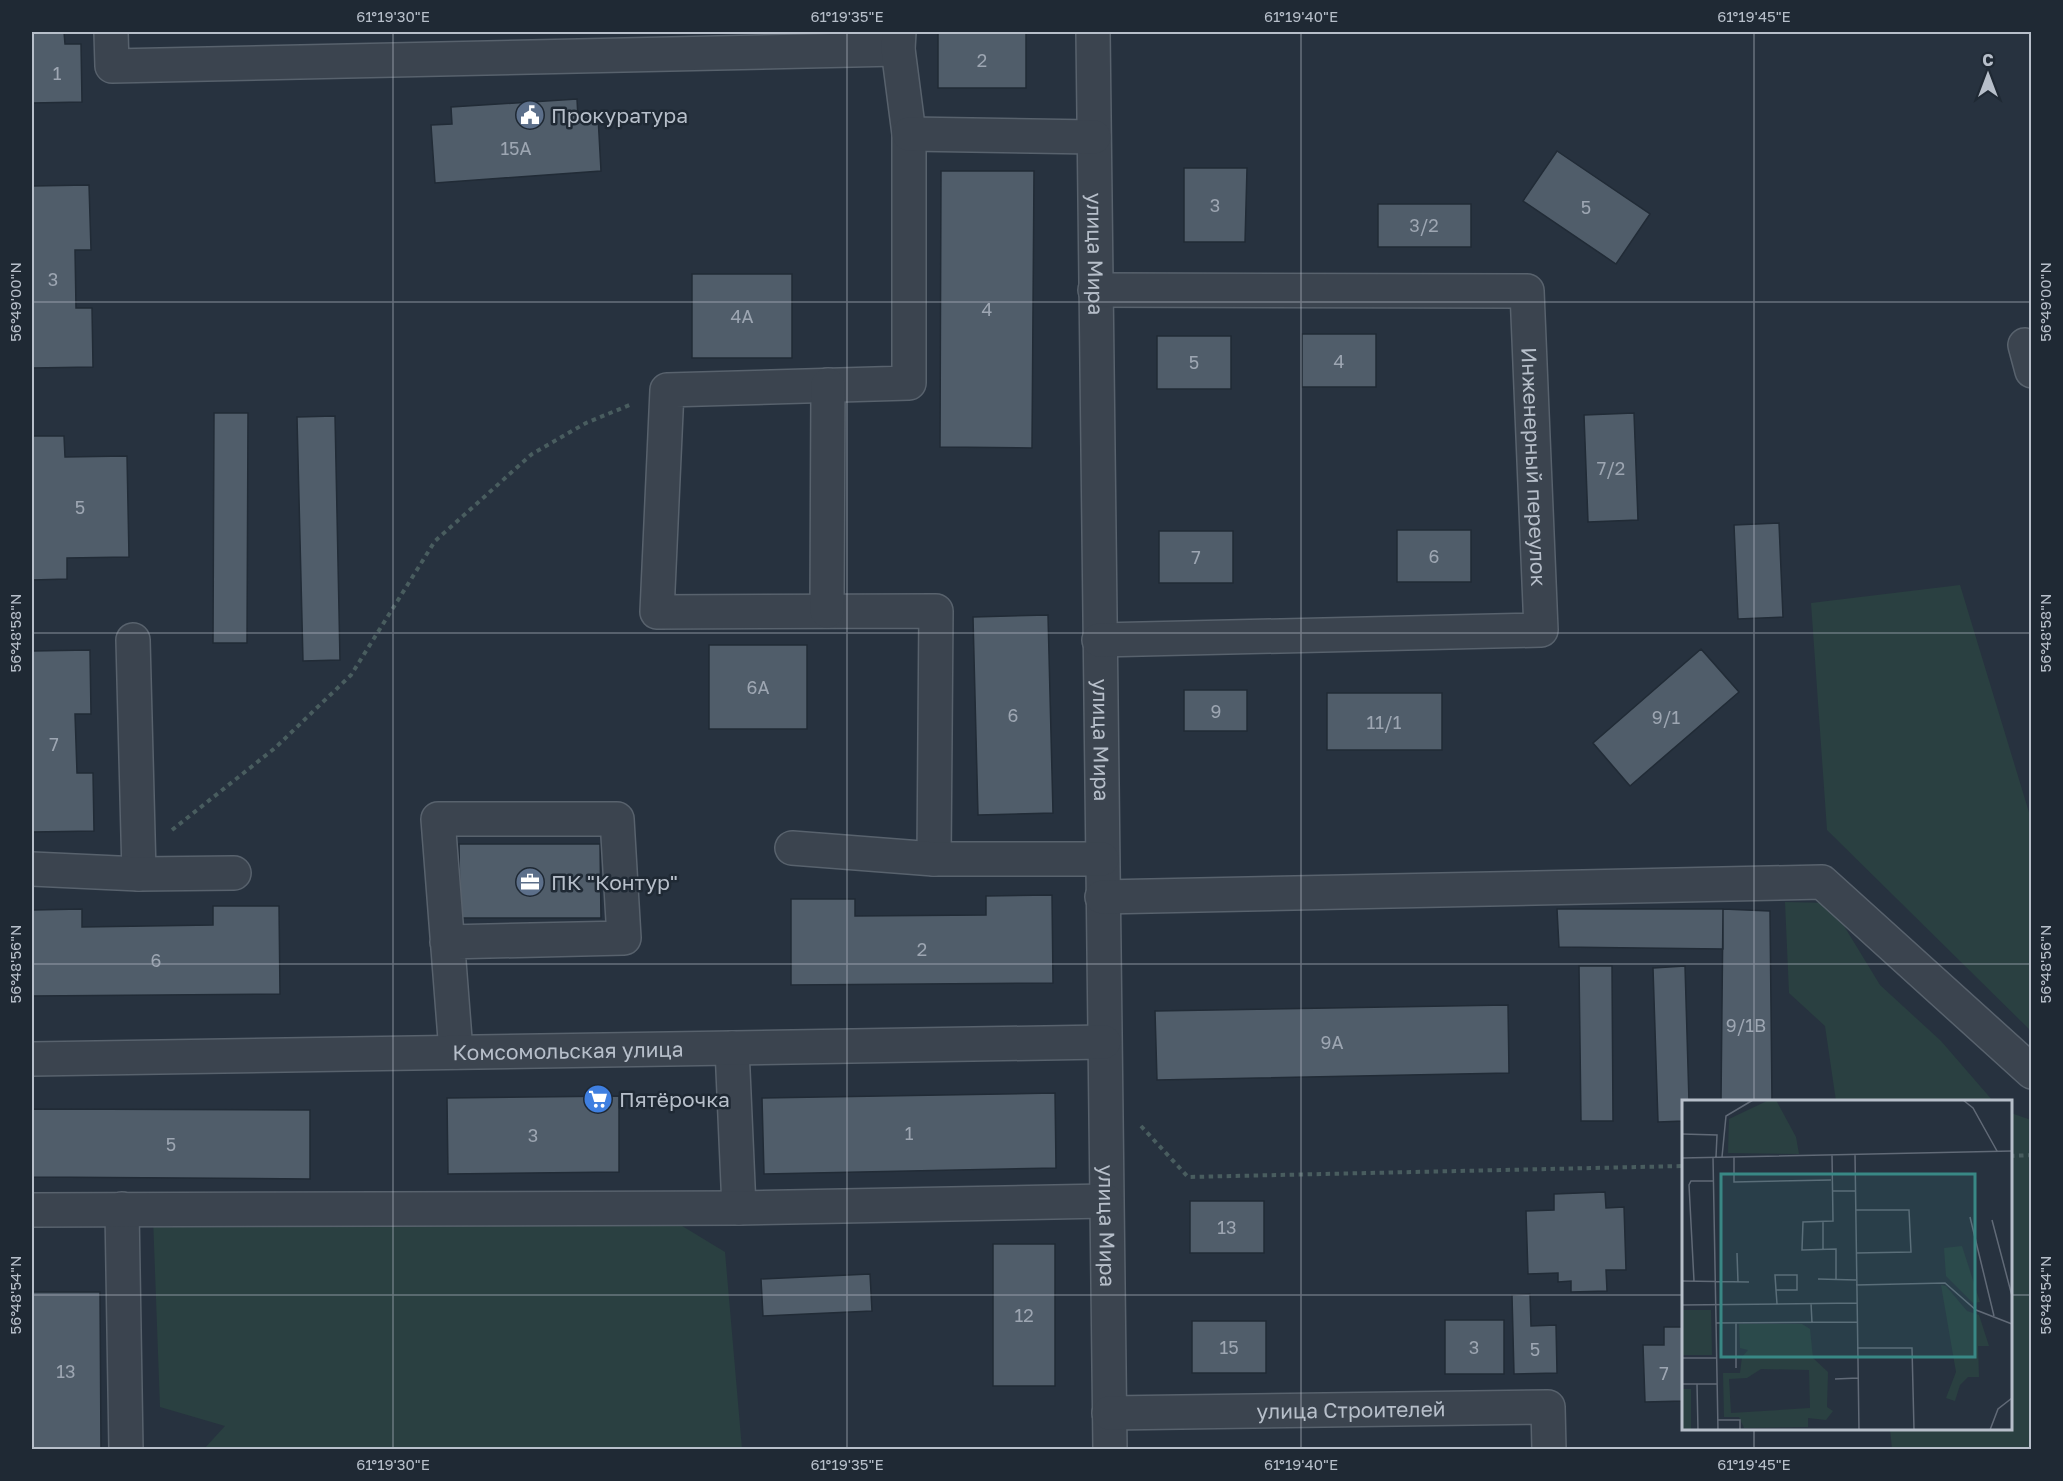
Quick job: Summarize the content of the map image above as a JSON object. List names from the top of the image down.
{
  "streets": {
    "street": [
      "улица Мира",
      "Инженерный переулок",
      "Комсомольская улица",
      "улица Строителей"
    ]
  },
  "crossings": [
    ["улица Мира", "Инженерный переулок"],
    ["улица Мира", "Комсомольская улица"],
    ["улица Мира", "улица Строителей"]
  ],
  "places": {
    "public building": ["Прокуратура"],
    "office": ["ПК \"Контур\""],
    "supermarket": ["Пятёрочка"]
  },
  "house_numbers": [
    "2",
    "1",
    "15А",
    "3",
    "5",
    "3/2",
    "3",
    "4",
    "4А",
    "4",
    "5",
    "7/2",
    "5",
    "6",
    "7",
    "6А",
    "9",
    "6",
    "9/1",
    "11/1",
    "7",
    "2",
    "6",
    "9/1В",
    "9А",
    "1",
    "3",
    "5",
    "13",
    "12",
    "15",
    "3",
    "5",
    "13",
    "7"
  ],
  "north": "top",
  "coordinates": [
    "61°19'30\"E",
    "61°19'35\"E",
    "61°19'40\"E",
    "61°19'45\"E",
    "56°49'00\"N",
    "56°48'58\"N",
    "56°48'56\"N",
    "56°48'54\"N"
  ]
}
